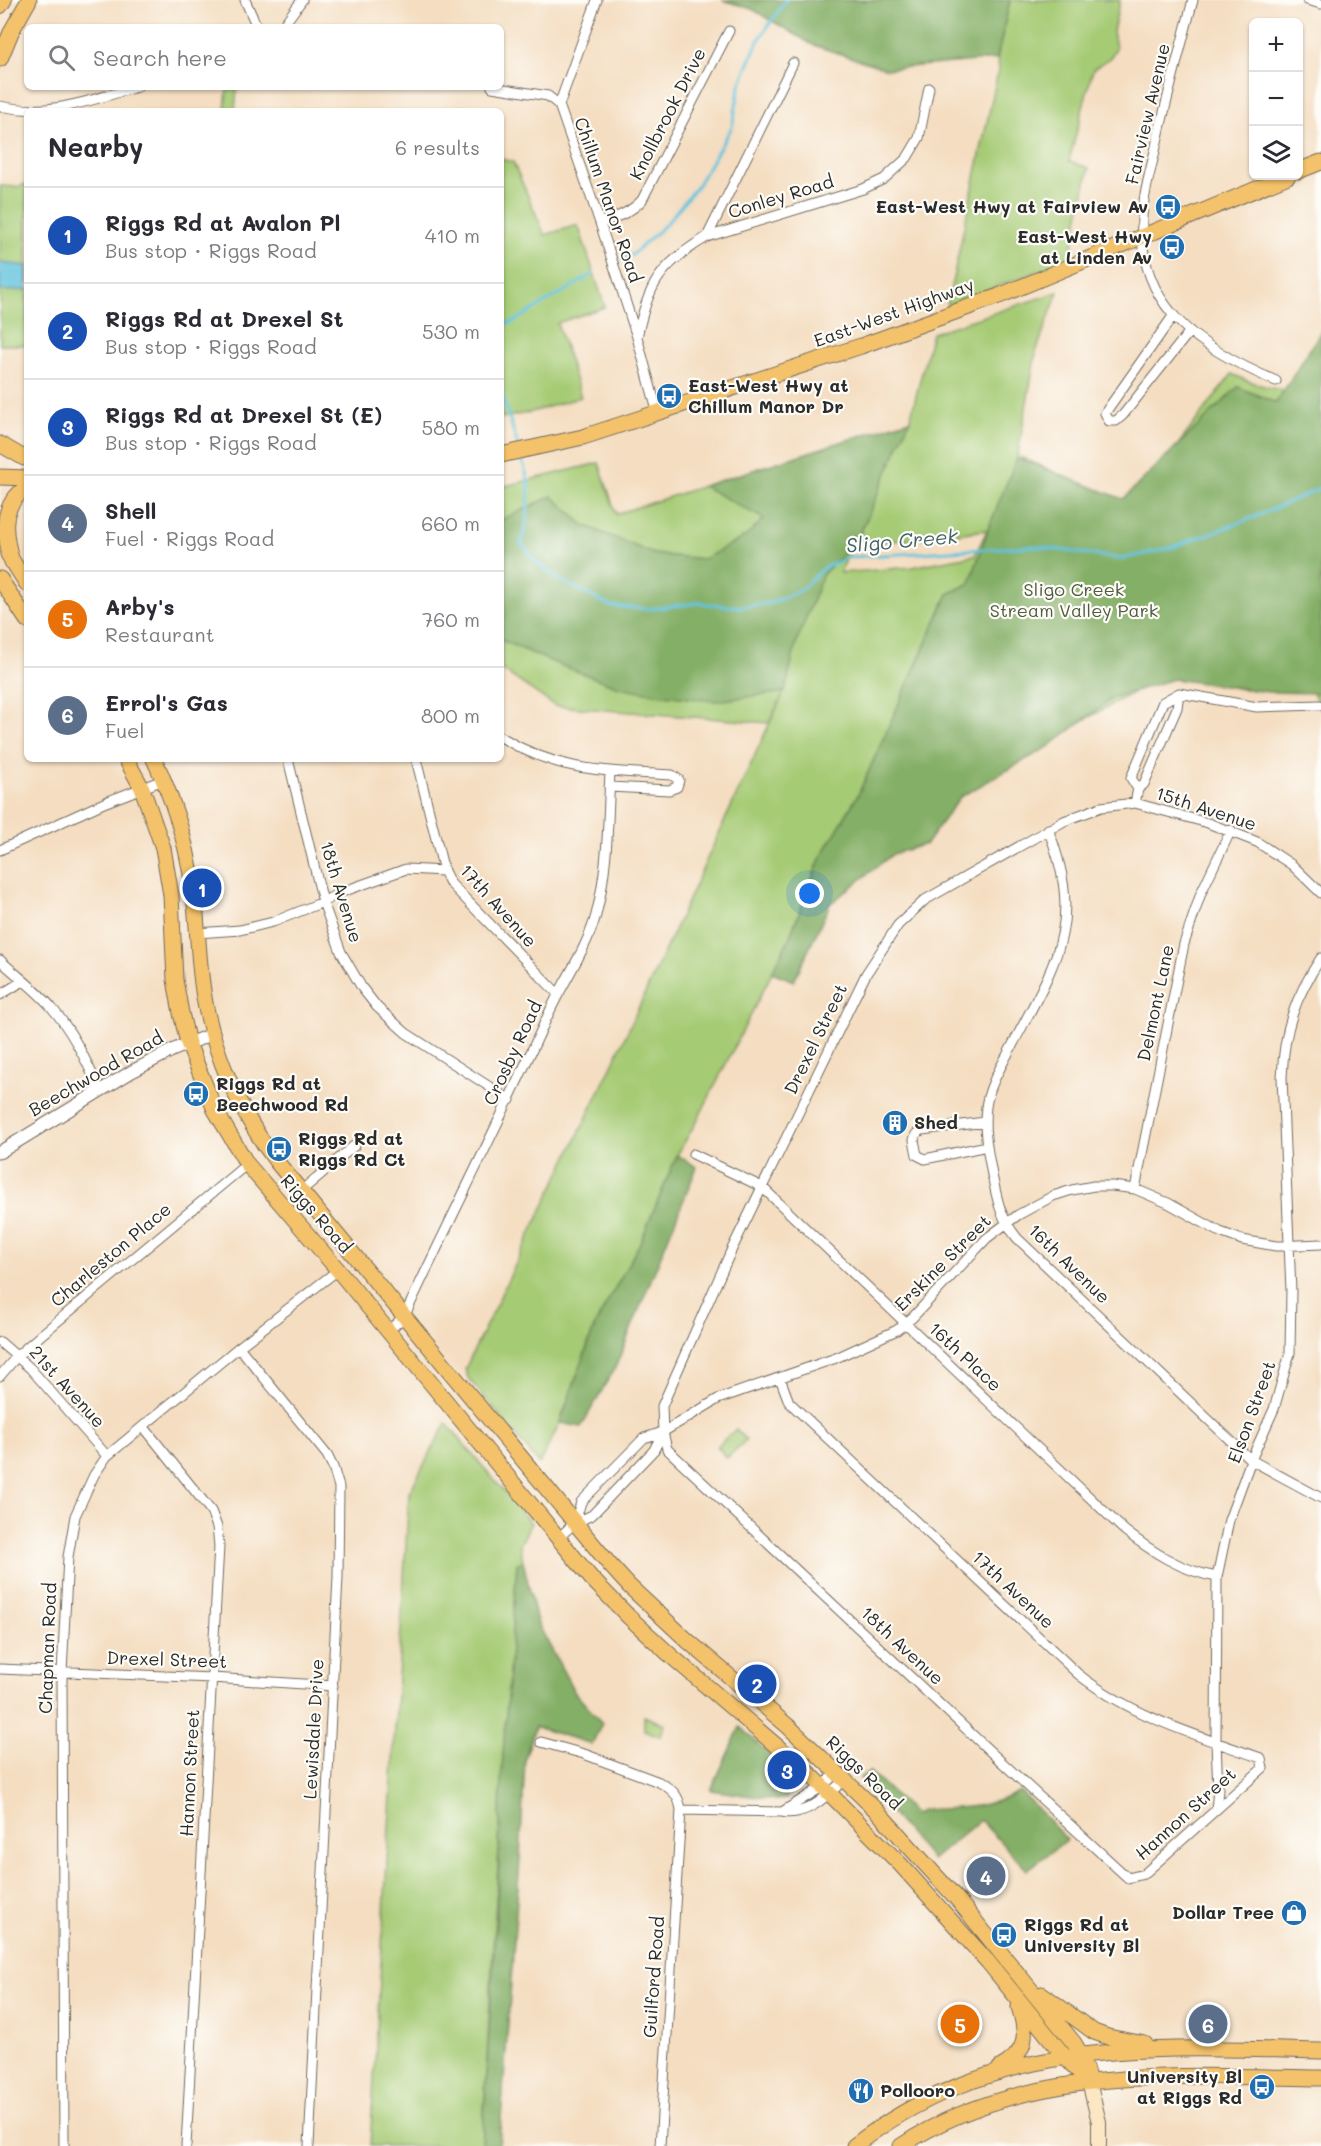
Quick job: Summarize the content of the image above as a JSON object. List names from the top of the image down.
{
  "streets": {
    "main road": ["East-West Highway", "Riggs Road"],
    "street": [
      "Knollbrook Drive",
      "Fairview Avenue",
      "Conley Road",
      "Chillum Manor Road",
      "15th Avenue",
      "18th Avenue",
      "17th Avenue",
      "Delmont Lane",
      "Drexel Street",
      "Crosby Road",
      "Beechwood Road",
      "Charleston Place",
      "Erskine Street",
      "16th Avenue",
      "16th Place",
      "21st Avenue",
      "Elson Street",
      "Chapman Road",
      "Lewisdale Drive",
      "Hannon Street",
      "Guilford Road"
    ]
  },
  "crossings": [
    ["Knollbrook Drive", "Chillum Manor Road"],
    ["Fairview Avenue", "East-West Highway"],
    ["Conley Road", "Chillum Manor Road"],
    ["Chillum Manor Road", "East-West Highway"],
    ["15th Avenue", "Delmont Lane"],
    ["15th Avenue", "Drexel Street"],
    ["18th Avenue", "Drexel Street"],
    ["18th Avenue", "Crosby Road"],
    ["18th Avenue", "Erskine Street"],
    ["18th Avenue", "Hannon Street"],
    ["17th Avenue", "Crosby Road"],
    ["17th Avenue", "Erskine Street"],
    ["17th Avenue", "Elson Street"],
    ["17th Avenue", "Hannon Street"],
    ["Delmont Lane", "Erskine Street"],
    ["Drexel Street", "Erskine Street"],
    ["Drexel Street", "16th Avenue"],
    ["Drexel Street", "16th Place"],
    ["Drexel Street", "Chapman Road"],
    ["Drexel Street", "Lewisdale Drive"],
    ["Drexel Street", "Hannon Street"],
    ["Crosby Road", "Riggs Road"],
    ["Beechwood Road", "Riggs Road"],
    ["Riggs Road", "Charleston Place"],
    ["Riggs Road", "Chapman Road"],
    ["Charleston Place", "21st Avenue"],
    ["Erskine Street", "16th Avenue"],
    ["Erskine Street", "16th Place"],
    ["Erskine Street", "Elson Street"],
    ["16th Avenue", "Elson Street"],
    ["16th Place", "Elson Street"],
    ["21st Avenue", "Chapman Road"],
    ["Elson Street", "Hannon Street"],
    ["Chapman Road", "Lewisdale Drive"],
    ["Chapman Road", "Hannon Street"]
  ],
  "water": ["Sligo Creek"],
  "parks": ["Sligo Creek Stream Valley Park"],
  "places": {
    "bus stop": [
      "East-West Hwy at Fairview Av",
      "East-West Hwy at Linden Av",
      "East-West Hwy at Chillum Manor Dr",
      "Riggs Rd at Beechwood Rd",
      "Riggs Rd at Riggs Rd Ct",
      "Riggs Rd at University Bl",
      "University Bl at Riggs Rd"
    ],
    "building": ["Shed"],
    "shop": ["Dollar Tree"],
    "restaurant": ["Pollooro"]
  },
  "page": {
    "map_buttons": ["+", "−"],
    "search": "Search here",
    "heading": ["Nearby", "6 results"],
    "list": [
      {
        "mark": "1",
        "name": "Riggs Rd at Avalon Pl",
        "note": "Bus stop · Riggs Road",
        "value": "410 m"
      },
      {
        "mark": "2",
        "name": "Riggs Rd at Drexel St",
        "note": "Bus stop · Riggs Road",
        "value": "530 m"
      },
      {
        "mark": "3",
        "name": "Riggs Rd at Drexel St (E)",
        "note": "Bus stop · Riggs Road",
        "value": "580 m"
      },
      {
        "mark": "4",
        "name": "Shell",
        "note": "Fuel · Riggs Road",
        "value": "660 m"
      },
      {
        "mark": "5",
        "name": "Arby's",
        "note": "Restaurant",
        "value": "760 m"
      },
      {
        "mark": "6",
        "name": "Errol's Gas",
        "note": "Fuel",
        "value": "800 m"
      }
    ],
    "pins": [
      "1",
      "2",
      "3",
      "4",
      "5",
      "6"
    ]
  }
}
